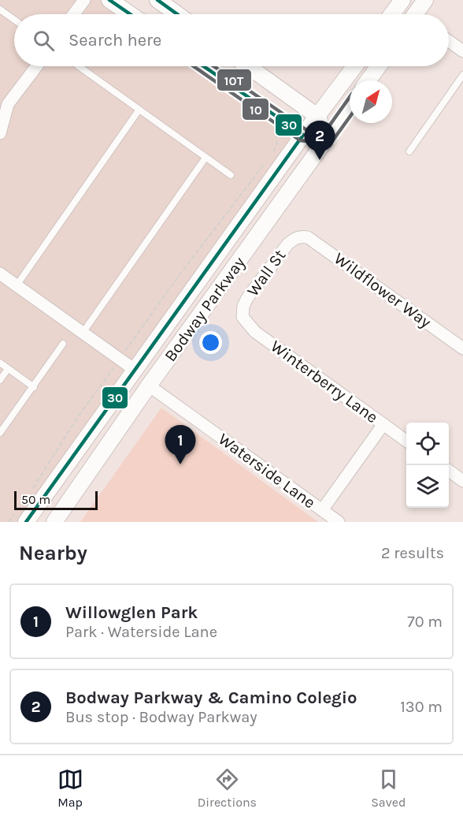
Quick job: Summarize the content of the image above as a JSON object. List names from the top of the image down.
{
  "streets": {
    "street": [
      "Wall St",
      "Wildflower Way",
      "Bodway Parkway",
      "Winterberry Lane",
      "Waterside Lane"
    ]
  },
  "crossings": [
    ["Wall St", "Wildflower Way"],
    ["Wall St", "Winterberry Lane"],
    ["Bodway Parkway", "Waterside Lane"]
  ],
  "lines": ["transit line 30", "transit line 10", "transit line 10T"],
  "scale_bar": "50 m",
  "north": "top right",
  "page": {
    "search": "Search here",
    "pins": ["2", "1"],
    "scale": "50 m",
    "heading": ["Nearby", "2 results"],
    "list": [
      {
        "mark": "1",
        "name": "Willowglen Park",
        "note": "Park · Waterside Lane",
        "value": "70 m"
      },
      {
        "mark": "2",
        "name": "Bodway Parkway & Camino Colegio",
        "note": "Bus stop · Bodway Parkway",
        "value": "130 m"
      }
    ],
    "nav": ["Map", "Directions", "Saved"]
  }
}
